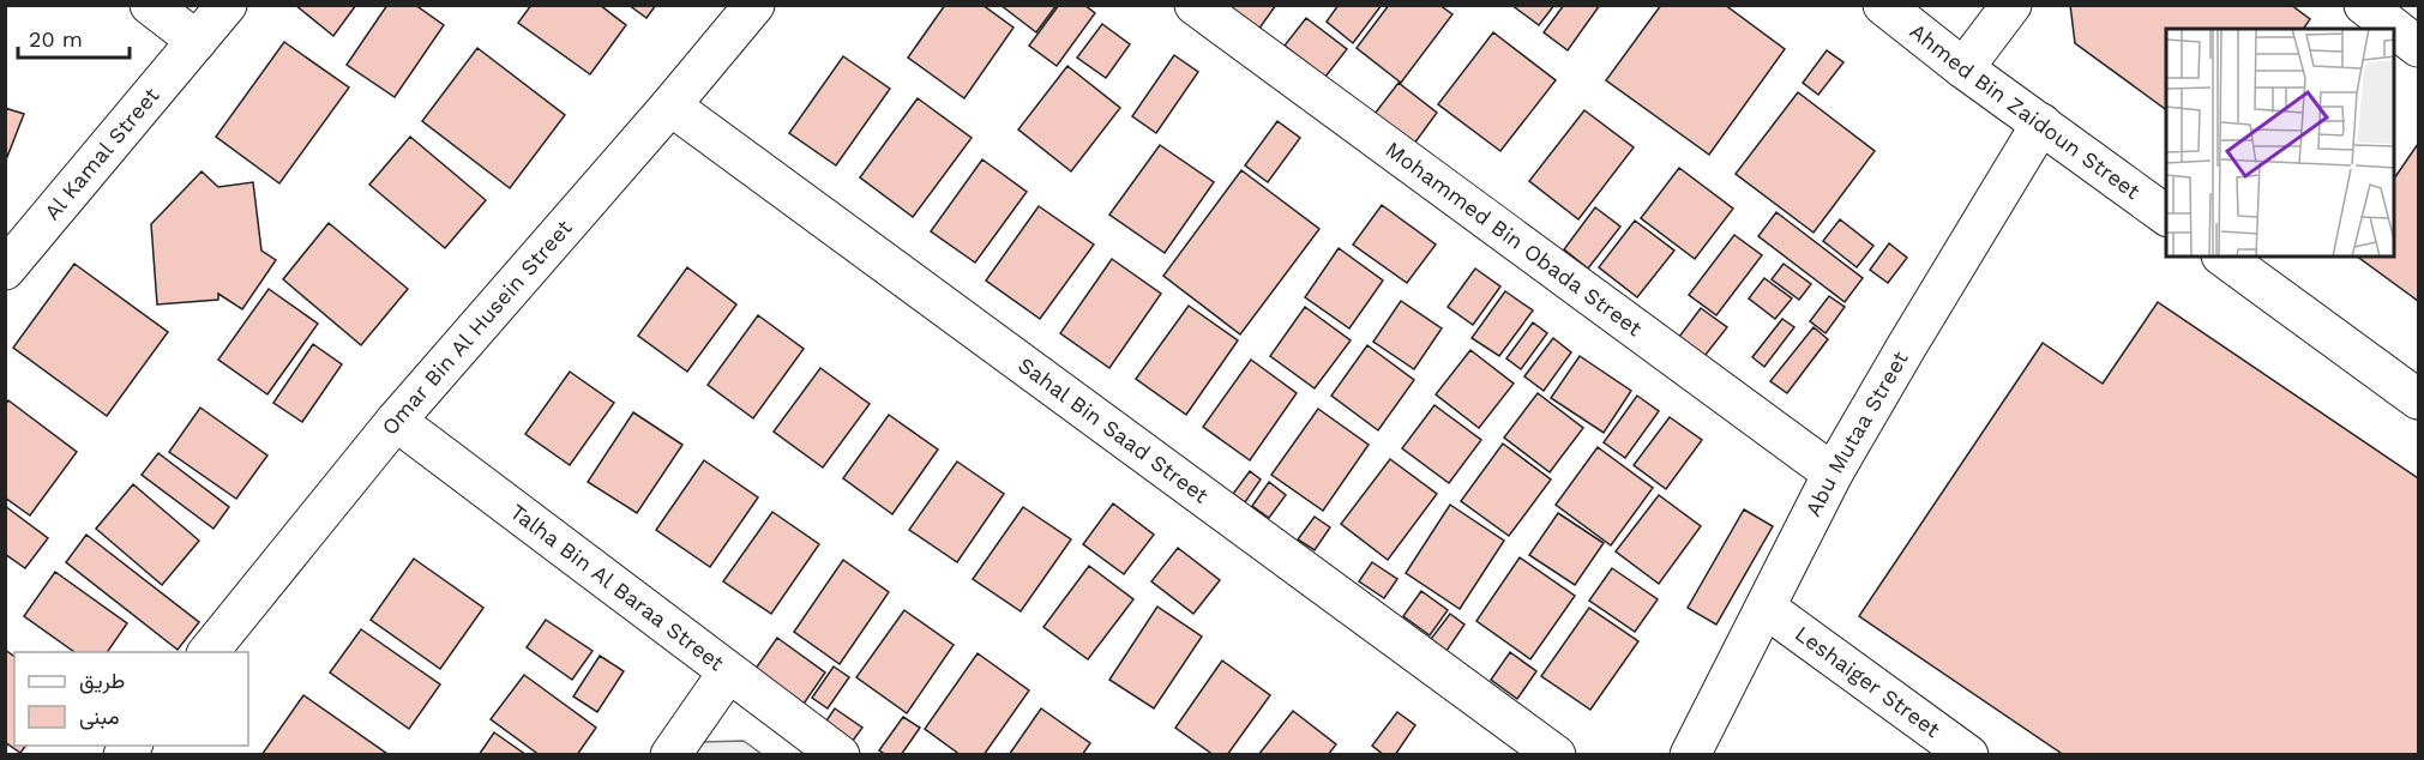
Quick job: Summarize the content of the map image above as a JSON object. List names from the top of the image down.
{
  "streets": {
    "street": [
      "Ahmed Bin Zaidoun Street",
      "Al Kamal Street",
      "Mohammed Bin Obada Street",
      "Omar Bin Al Husein Street",
      "Sahal Bin Saad Street",
      "Abu Mutaa Street",
      "Talha Bin Al Baraa Street",
      "Leshaiger Street"
    ]
  },
  "crossings": [
    ["Ahmed Bin Zaidoun Street", "Abu Mutaa Street"],
    ["Mohammed Bin Obada Street", "Abu Mutaa Street"],
    ["Omar Bin Al Husein Street", "Sahal Bin Saad Street"],
    ["Omar Bin Al Husein Street", "Talha Bin Al Baraa Street"],
    ["Abu Mutaa Street", "Leshaiger Street"]
  ],
  "legend": ["طريق", "مبنى"],
  "scale_bar": "20 m"
}
